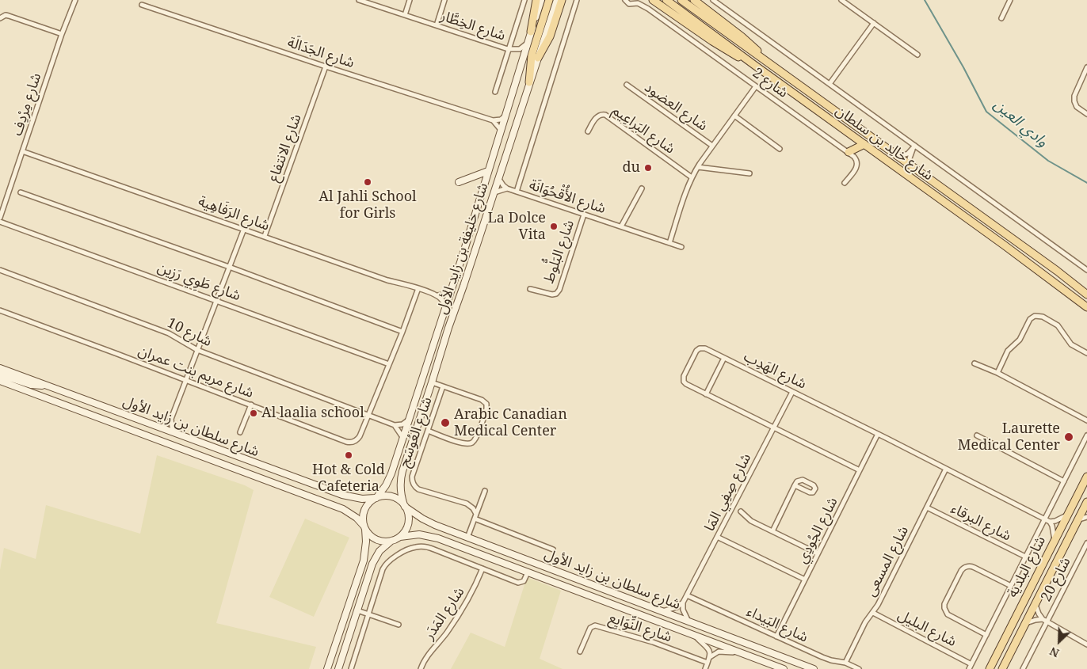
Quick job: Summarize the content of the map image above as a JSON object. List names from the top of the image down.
{
  "streets": {
    "main road": [
      "شارع خالِد بن سلطان",
      "شارع خليفة بن زايد الأول",
      "شارع سلطان بن زايد الأول",
      "شارع البلدية"
    ],
    "street": [
      "شارع الخِطَّار",
      "شارع الجَدَالَة",
      "شارع 2",
      "شارع مِرْدِف",
      "شارع العضود",
      "شارع البَراعِيم",
      "شارع الانتفاع",
      "شارع الأُقْحُوَانَة",
      "شارع الرَفَاهِية",
      "شارع البَلُّوط",
      "شارع طَوِي رَزِين",
      "شارع 10",
      "شارع الهَدِب",
      "شارع مريم بنت عمران",
      "شارع العُوسَج",
      "شارع صِفِي المَا",
      "شارع البرقاء",
      "شارع الجُودِي",
      "شارع المسعى",
      "شارع 20",
      "شارع المَدَر",
      "شارع البَيداء",
      "شارع النِّوَايِع",
      "شارع البليل"
    ]
  },
  "crossings": [
    ["شارع الخِطَّار", "شارع خليفة بن زايد الأول"],
    ["شارع الجَدَالَة", "شارع الانتفاع"],
    ["شارع مِرْدِف", "شارع الرَفَاهِية"],
    ["شارع الانتفاع", "شارع الرَفَاهِية"],
    ["شارع الأُقْحُوَانَة", "شارع البَلُّوط"],
    ["شارع الرَفَاهِية", "شارع مريم بنت عمران"],
    ["شارع خليفة بن زايد الأول", "شارع سلطان بن زايد الأول"],
    ["شارع طَوِي رَزِين", "شارع مريم بنت عمران"],
    ["شارع 10", "شارع مريم بنت عمران"],
    ["شارع الهَدِب", "شارع صِفِي المَا"],
    ["شارع الهَدِب", "شارع الجُودِي"],
    ["شارع الهَدِب", "شارع المسعى"],
    ["شارع صِفِي المَا", "شارع البَيداء"],
    ["شارع البرقاء", "شارع المسعى"],
    ["شارع الجُودِي", "شارع البَيداء"],
    ["شارع المسعى", "شارع البَيداء"],
    ["شارع المسعى", "شارع البليل"]
  ],
  "water": ["وادي العين"],
  "places": [
    "du",
    "Al Jahli School for Girls",
    "La Dolce Vita",
    "Al laalia school",
    "Arabic Canadian Medical Center",
    "Laurette Medical Center",
    "Hot & Cold Cafeteria"
  ],
  "north": "bottom left"
}
